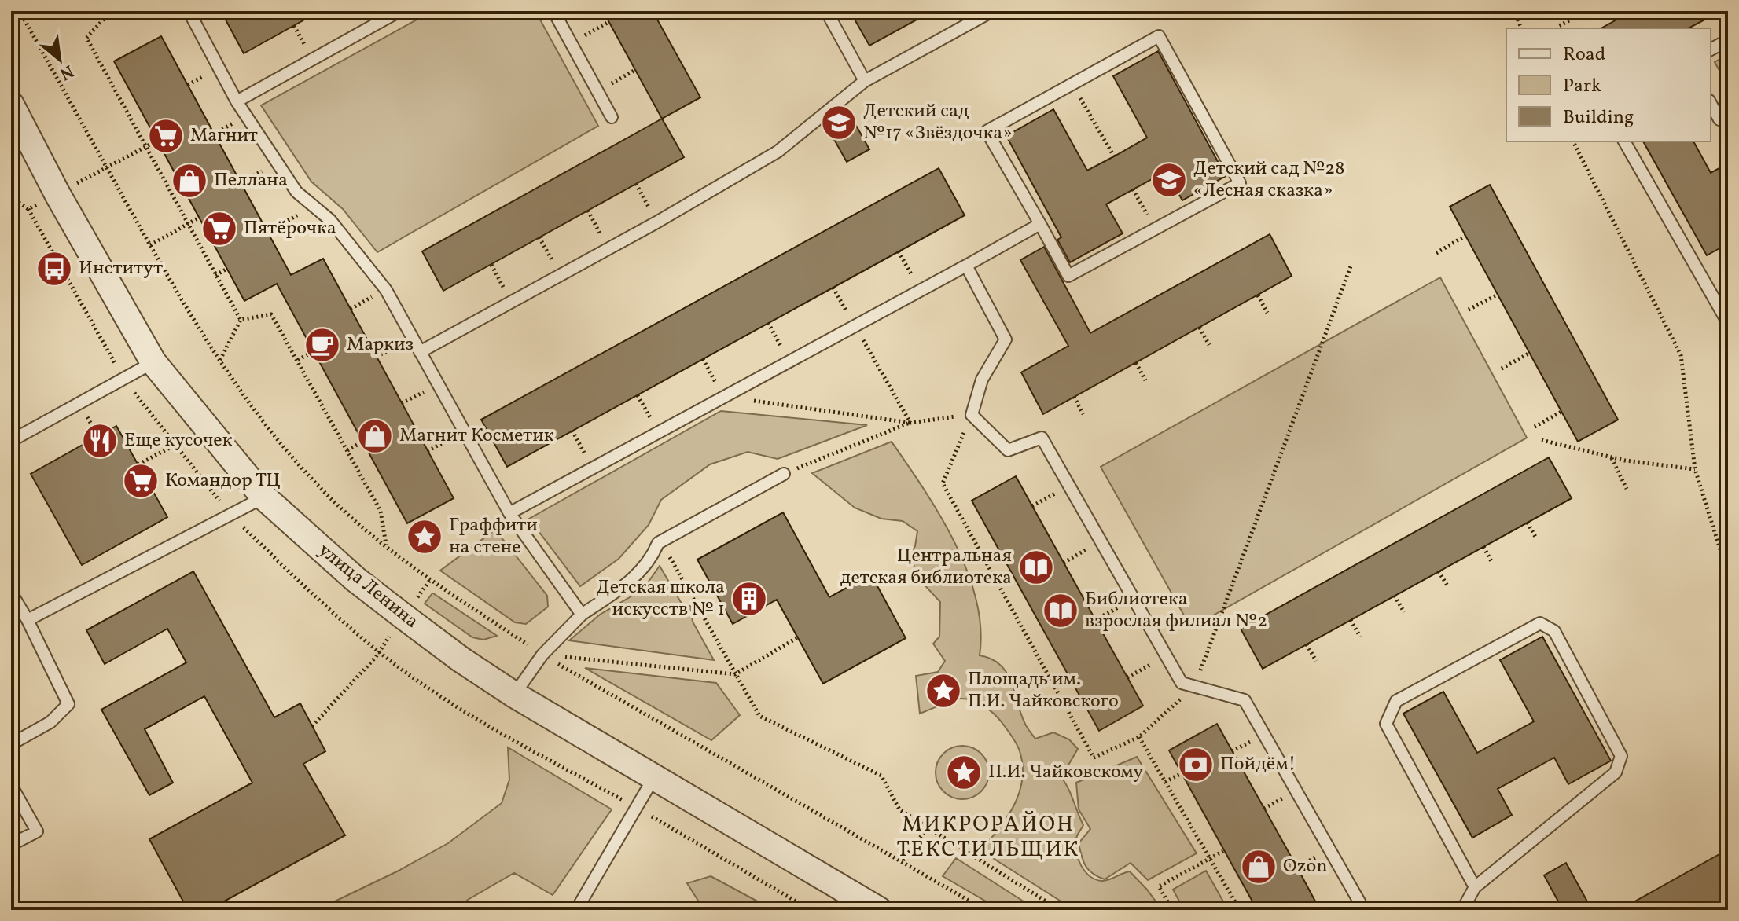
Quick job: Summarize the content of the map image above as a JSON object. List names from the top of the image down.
{
  "streets": {
    "street": ["улица Ленина"]
  },
  "districts": ["МИКРОРАЙОН ТЕКСТИЛЬЩИК"],
  "places": {
    "school or university": ["Детский сад №17 «Звёздочка»", "Детский сад №28 «Лесная сказка»"],
    "supermarket": ["Магнит", "Пятёрочка", "Командор ТЦ"],
    "shop": ["Пеллана", "Магнит Косметик", "Ozon"],
    "bus stop": ["Институт"],
    "cafe": ["Маркиз"],
    "restaurant": ["Еще кусочек"],
    "place": ["Граффити на стене", "Площадь им. П.И. Чайковского", "П.И. Чайковскому"],
    "library": ["Центральная детская библиотека", "Библиотека взрослая филиал №2"],
    "building": ["Детская школа искусств № 1"],
    "bank": ["Пойдём!"]
  },
  "legend": ["Road", "Park", "Building"],
  "north": "bottom right"
}
